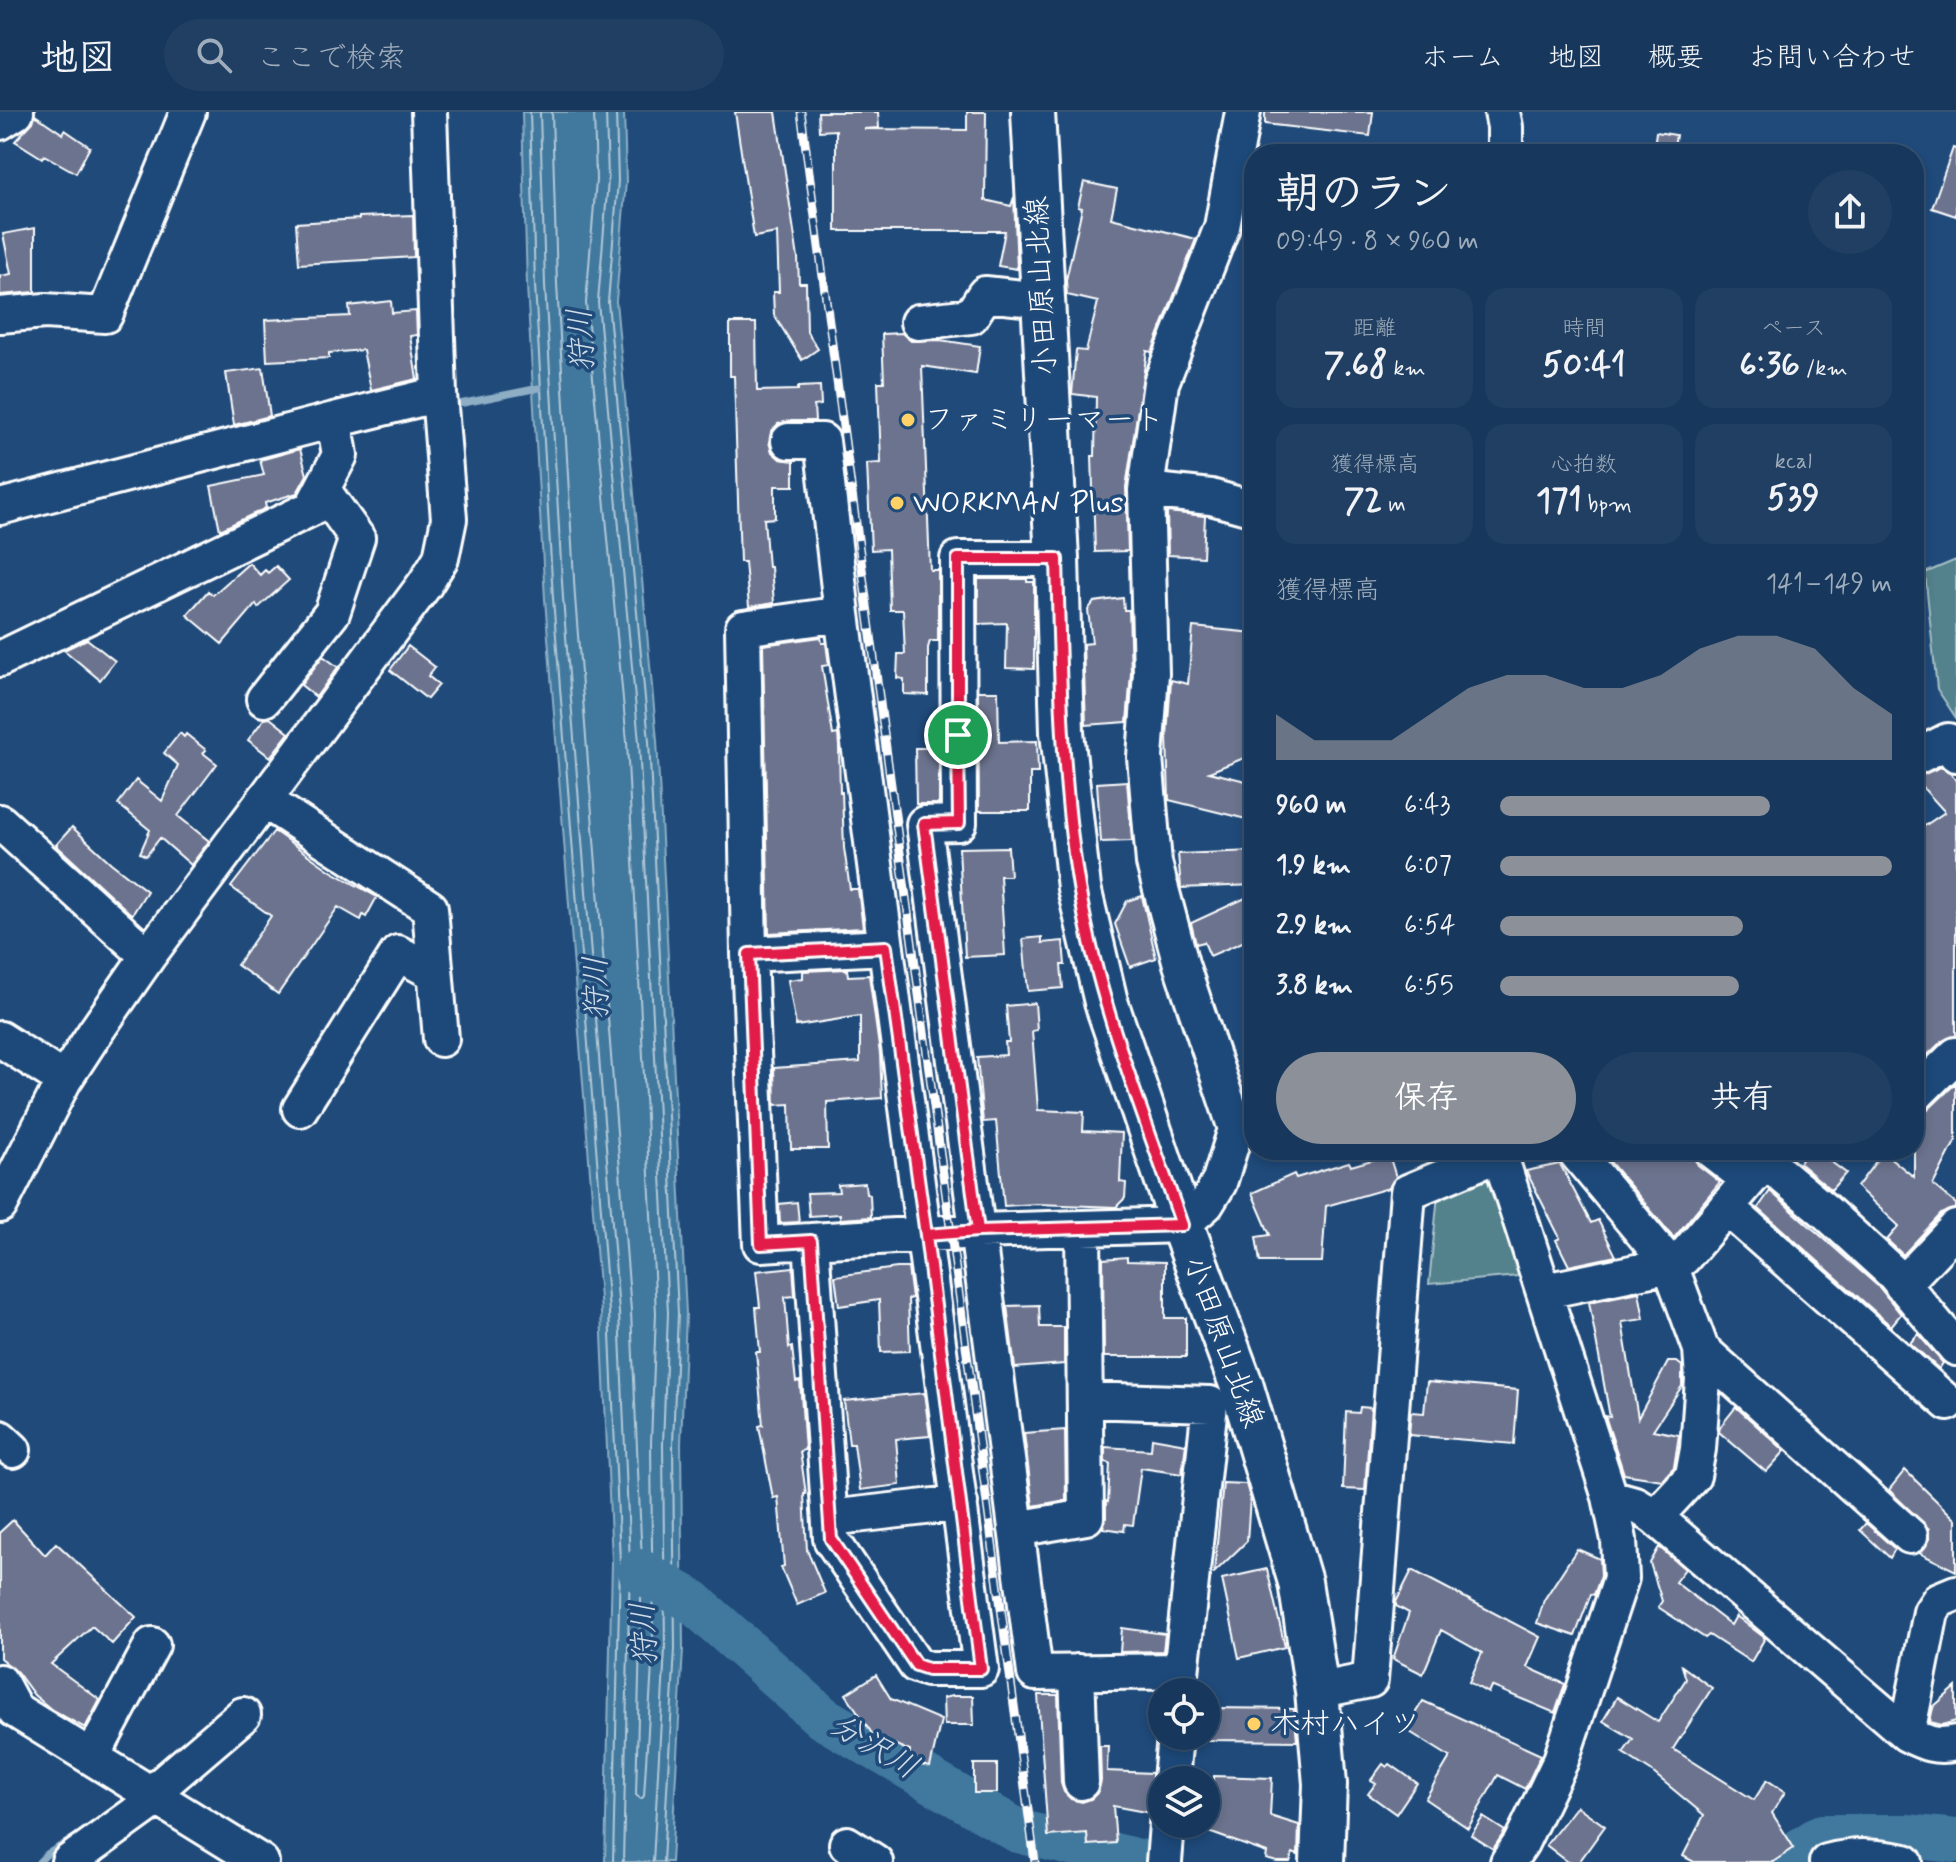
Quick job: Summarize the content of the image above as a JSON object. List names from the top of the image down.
{
  "streets": {
    "main road": ["小田原山北線"]
  },
  "water": ["狩川", "分沢川"],
  "places": ["ファミリーマート", "WORKMAN Plus", "木村ハイツ"],
  "page": {
    "header": "地図",
    "search": "ここで検索",
    "nav": [
      "ホーム",
      "地図",
      "概要",
      "お問い合わせ"
    ],
    "heading": ["朝のラン", "09:49 · 8 × 960 m"],
    "stats": [
      ["距離", "7.68 km"],
      ["時間", "50:41"],
      ["ペース", "6:36 /km"],
      ["獲得標高", "72 m"],
      ["心拍数", "171 bpm"],
      ["kcal", "539"]
    ],
    "chart": ["獲得標高", "141–149 m"],
    "list": [
      {
        "name": "960 m",
        "note": "6:43"
      },
      {
        "name": "1.9 km",
        "note": "6:07"
      },
      {
        "name": "2.9 km",
        "note": "6:54"
      },
      {
        "name": "3.8 km",
        "note": "6:55"
      }
    ],
    "buttons": ["保存", "共有"]
  }
}
